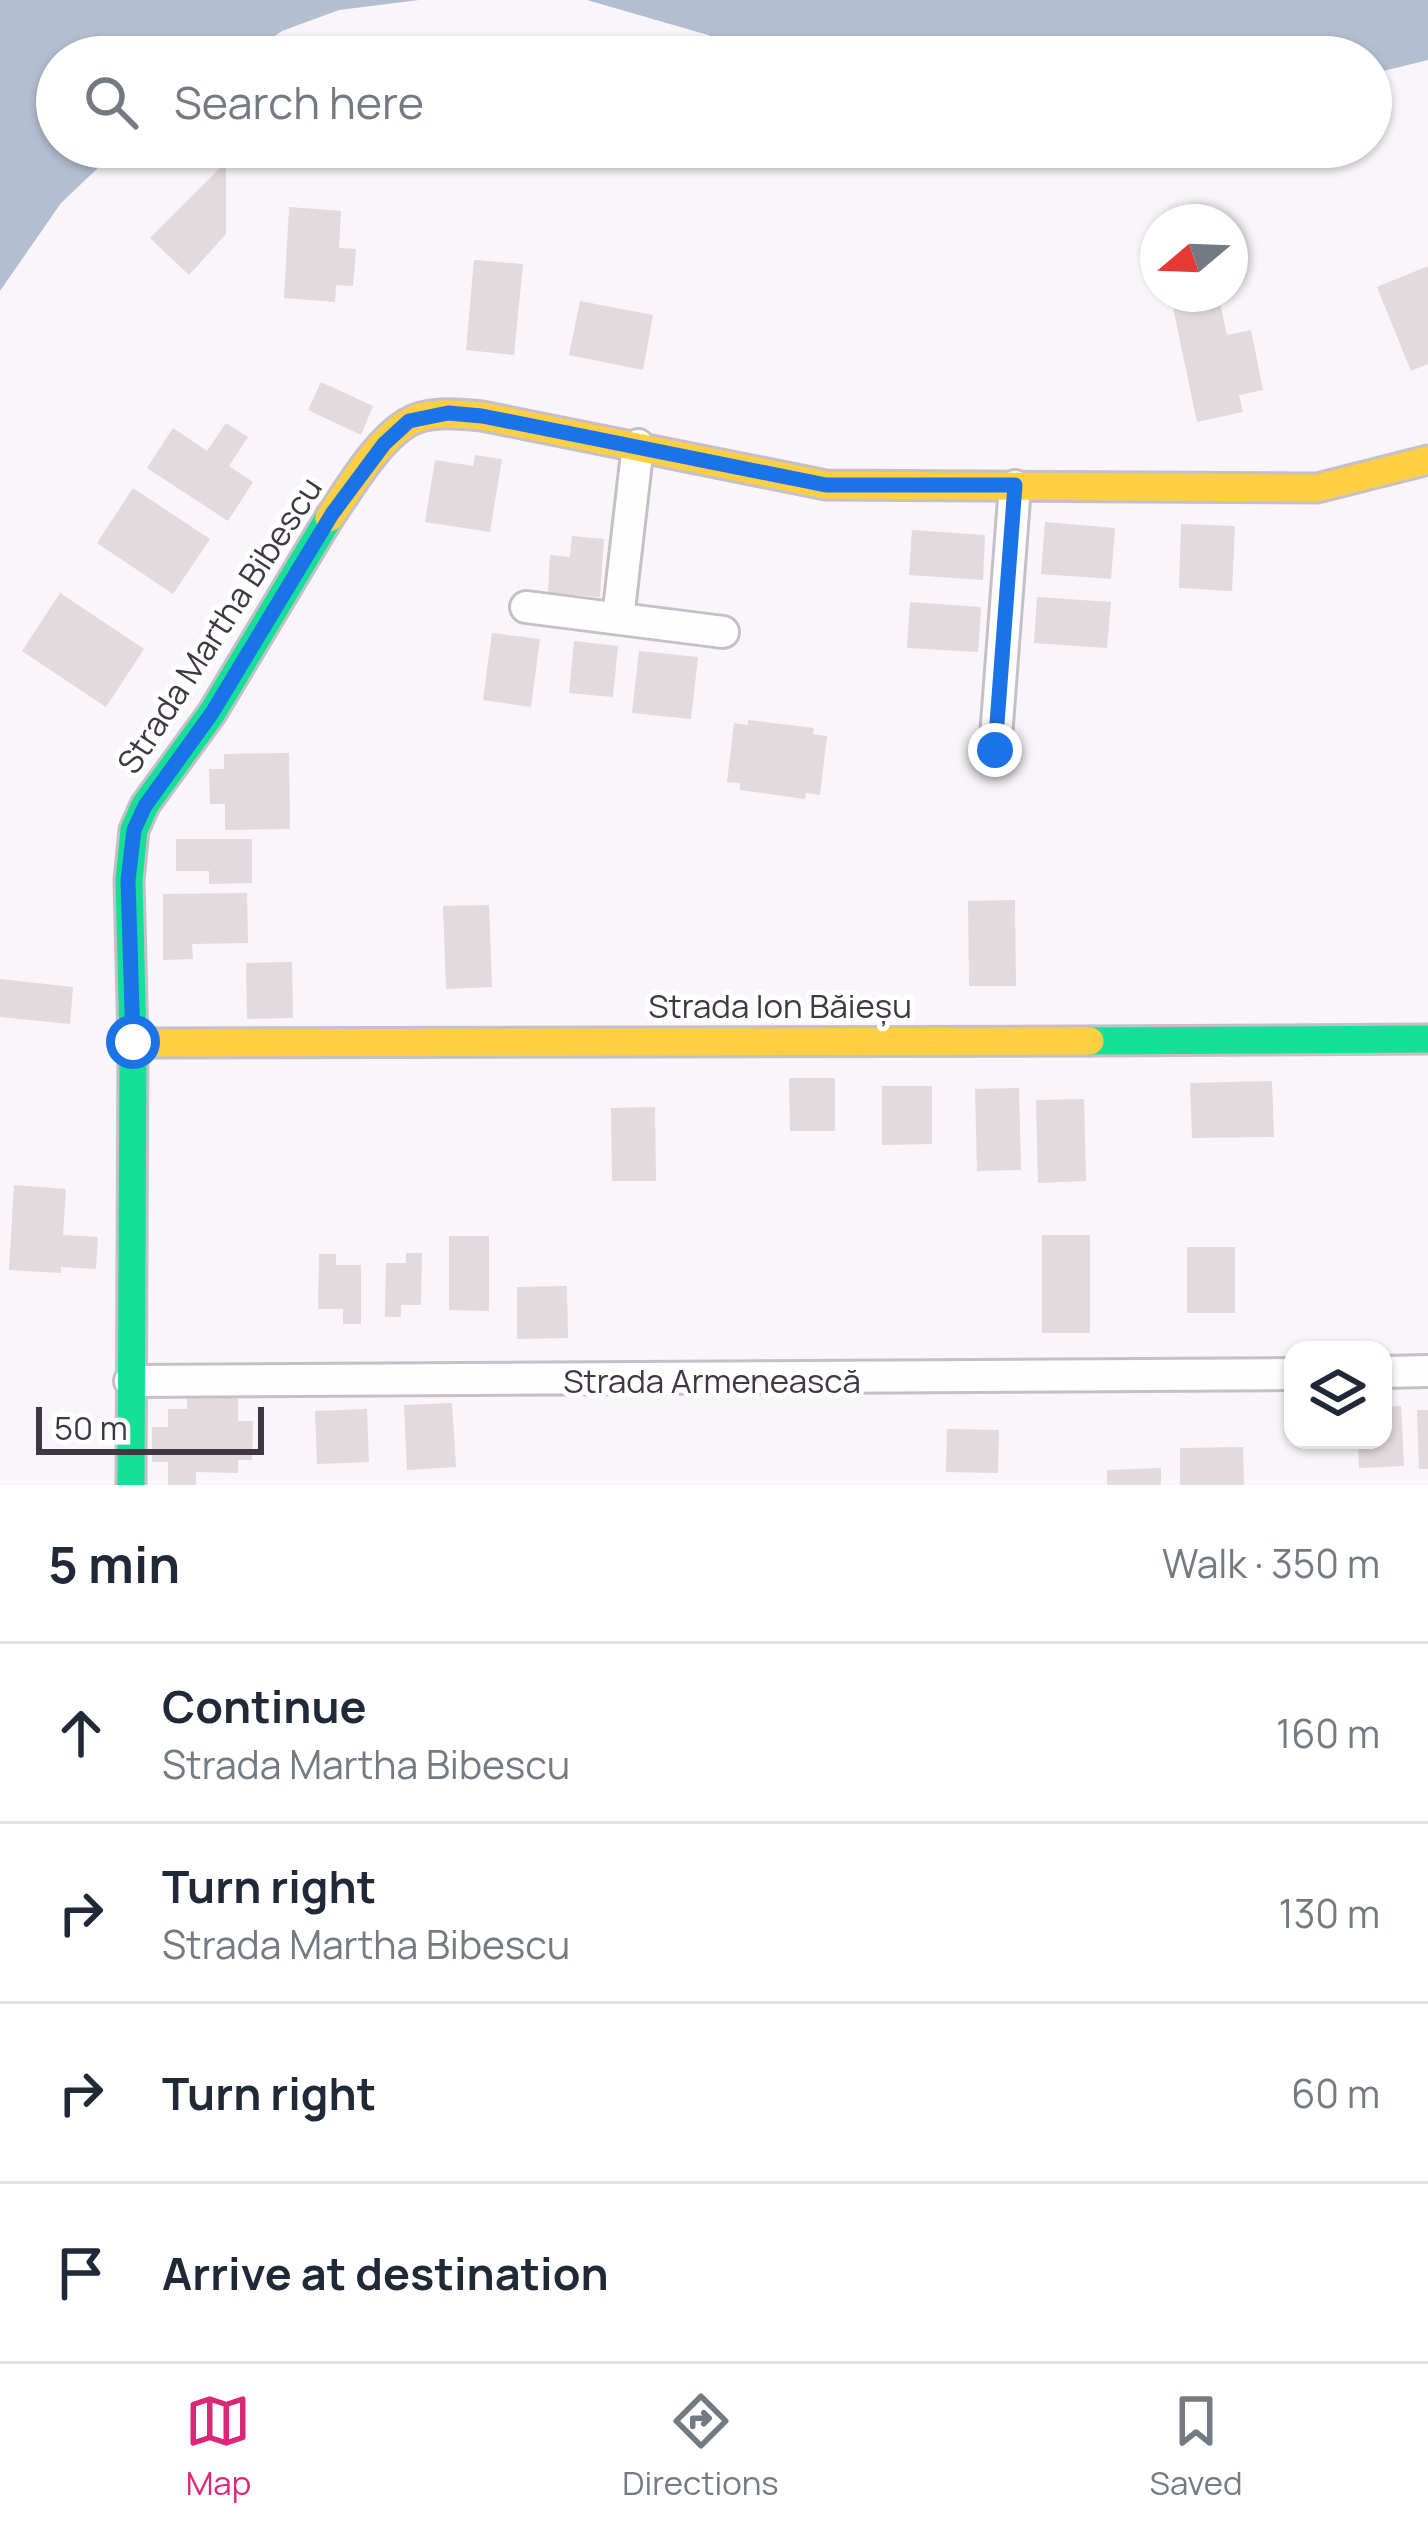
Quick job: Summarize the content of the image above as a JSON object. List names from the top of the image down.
{
  "streets": {
    "street": ["Strada Martha Bibescu", "Strada Ion Băieșu", "Strada Armenească"]
  },
  "crossings": [
    ["Strada Martha Bibescu", "Strada Ion Băieșu"],
    ["Strada Martha Bibescu", "Strada Armenească"]
  ],
  "scale_bar": "50 m",
  "north": "left",
  "page": {
    "search": "Search here",
    "scale": "50 m",
    "heading": ["5 min", "Walk · 350 m"],
    "list": [
      ["Continue", "Strada Martha Bibescu", "160 m"],
      ["Turn right", "Strada Martha Bibescu", "130 m"],
      ["Turn right", "60 m"],
      "Arrive at destination"
    ],
    "nav": ["Map", "Directions", "Saved"]
  }
}
